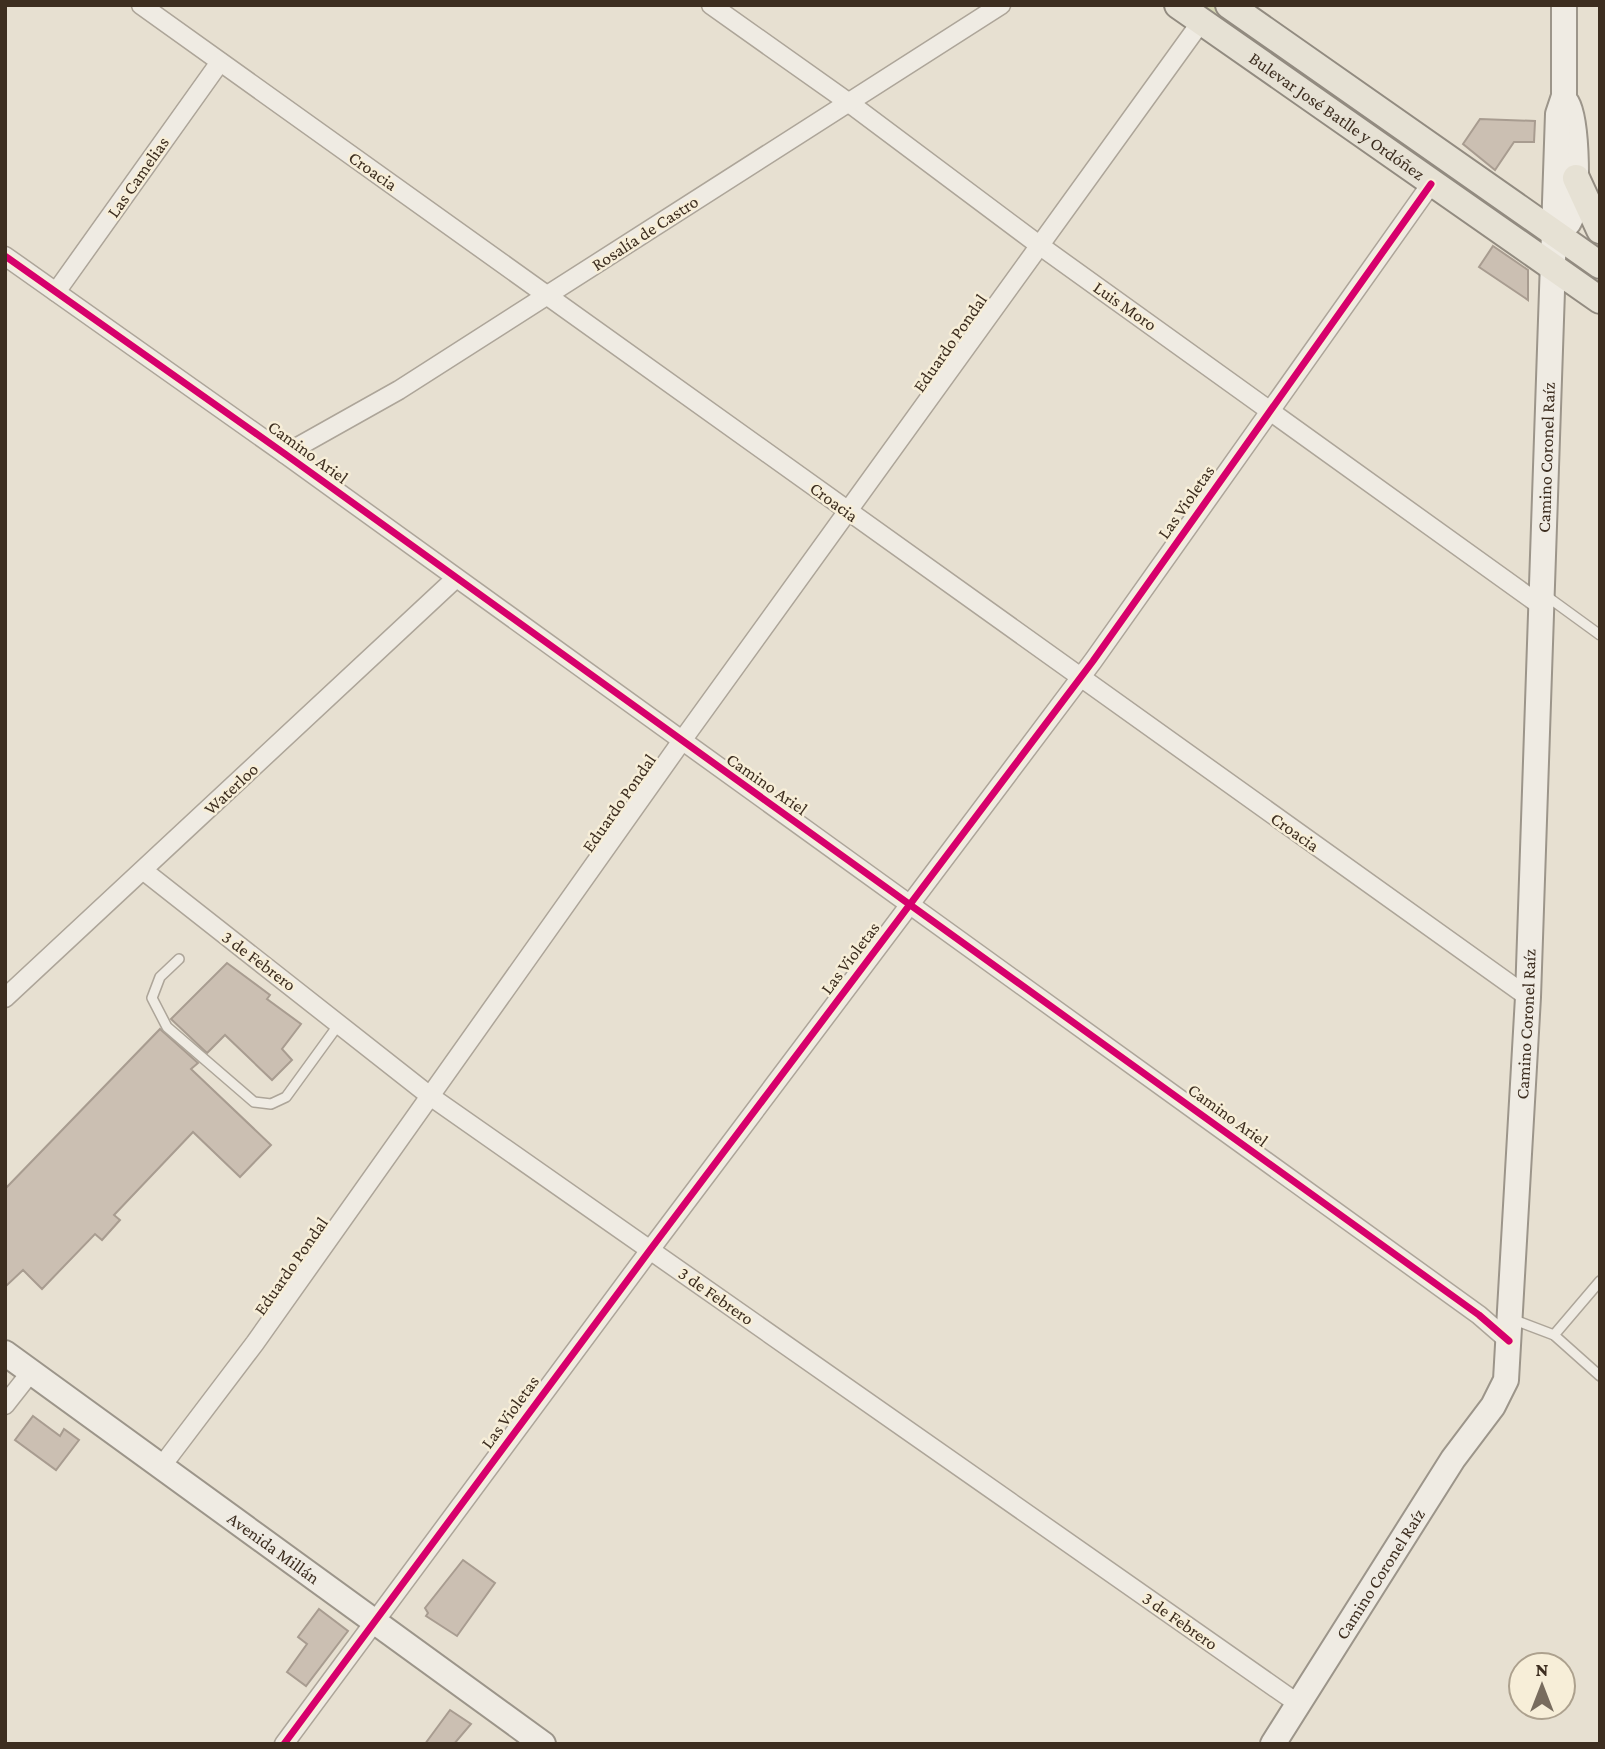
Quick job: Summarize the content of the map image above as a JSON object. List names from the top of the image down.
{
  "streets": {
    "main road": ["Bulevar José Batlle y Ordóñez"],
    "street": [
      "Croacia",
      "Las Camelias",
      "Rosalía de Castro",
      "Luis Moro",
      "Eduardo Pondal",
      "Camino Ariel",
      "Camino Coronel Raíz",
      "Las Violetas",
      "Waterloo",
      "3 de Febrero",
      "Avenida Millán"
    ]
  },
  "crossings": [
    ["Bulevar José Batlle y Ordóñez", "Eduardo Pondal"],
    ["Bulevar José Batlle y Ordóñez", "Camino Coronel Raíz"],
    ["Bulevar José Batlle y Ordóñez", "Las Violetas"],
    ["Croacia", "Las Camelias"],
    ["Croacia", "Rosalía de Castro"],
    ["Croacia", "Eduardo Pondal"],
    ["Croacia", "Camino Coronel Raíz"],
    ["Croacia", "Las Violetas"],
    ["Las Camelias", "Camino Ariel"],
    ["Rosalía de Castro", "Luis Moro"],
    ["Rosalía de Castro", "Camino Ariel"],
    ["Luis Moro", "Eduardo Pondal"],
    ["Luis Moro", "Camino Coronel Raíz"],
    ["Luis Moro", "Las Violetas"],
    ["Eduardo Pondal", "Camino Ariel"],
    ["Eduardo Pondal", "3 de Febrero"],
    ["Eduardo Pondal", "Avenida Millán"],
    ["Camino Ariel", "Camino Coronel Raíz"],
    ["Camino Ariel", "Las Violetas"],
    ["Camino Ariel", "Waterloo"],
    ["Camino Coronel Raíz", "3 de Febrero"],
    ["Las Violetas", "3 de Febrero"],
    ["Las Violetas", "Avenida Millán"],
    ["Waterloo", "3 de Febrero"]
  ],
  "north": "top"
}
